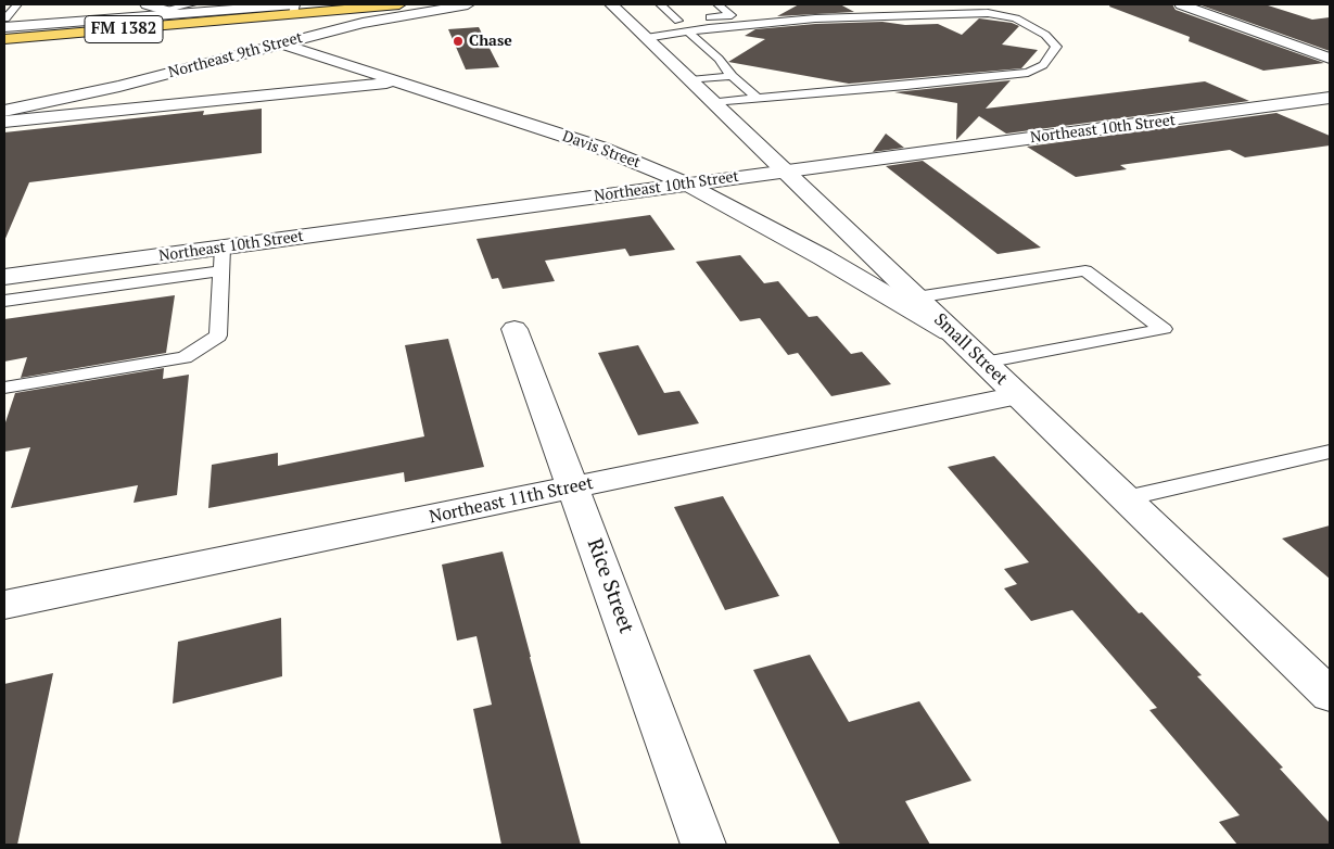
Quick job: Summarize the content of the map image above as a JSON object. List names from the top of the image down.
{
  "streets": {
    "main road": ["FM 1382"],
    "street": [
      "Northeast 9th Street",
      "Northeast 10th Street",
      "Davis Street",
      "Small Street",
      "Northeast 11th Street",
      "Rice Street"
    ]
  },
  "crossings": [
    ["Northeast 9th Street", "Davis Street"],
    ["Northeast 10th Street", "Davis Street"],
    ["Northeast 10th Street", "Small Street"],
    ["Davis Street", "Small Street"],
    ["Small Street", "Northeast 11th Street"],
    ["Northeast 11th Street", "Rice Street"]
  ],
  "places": ["Chase"]
}
